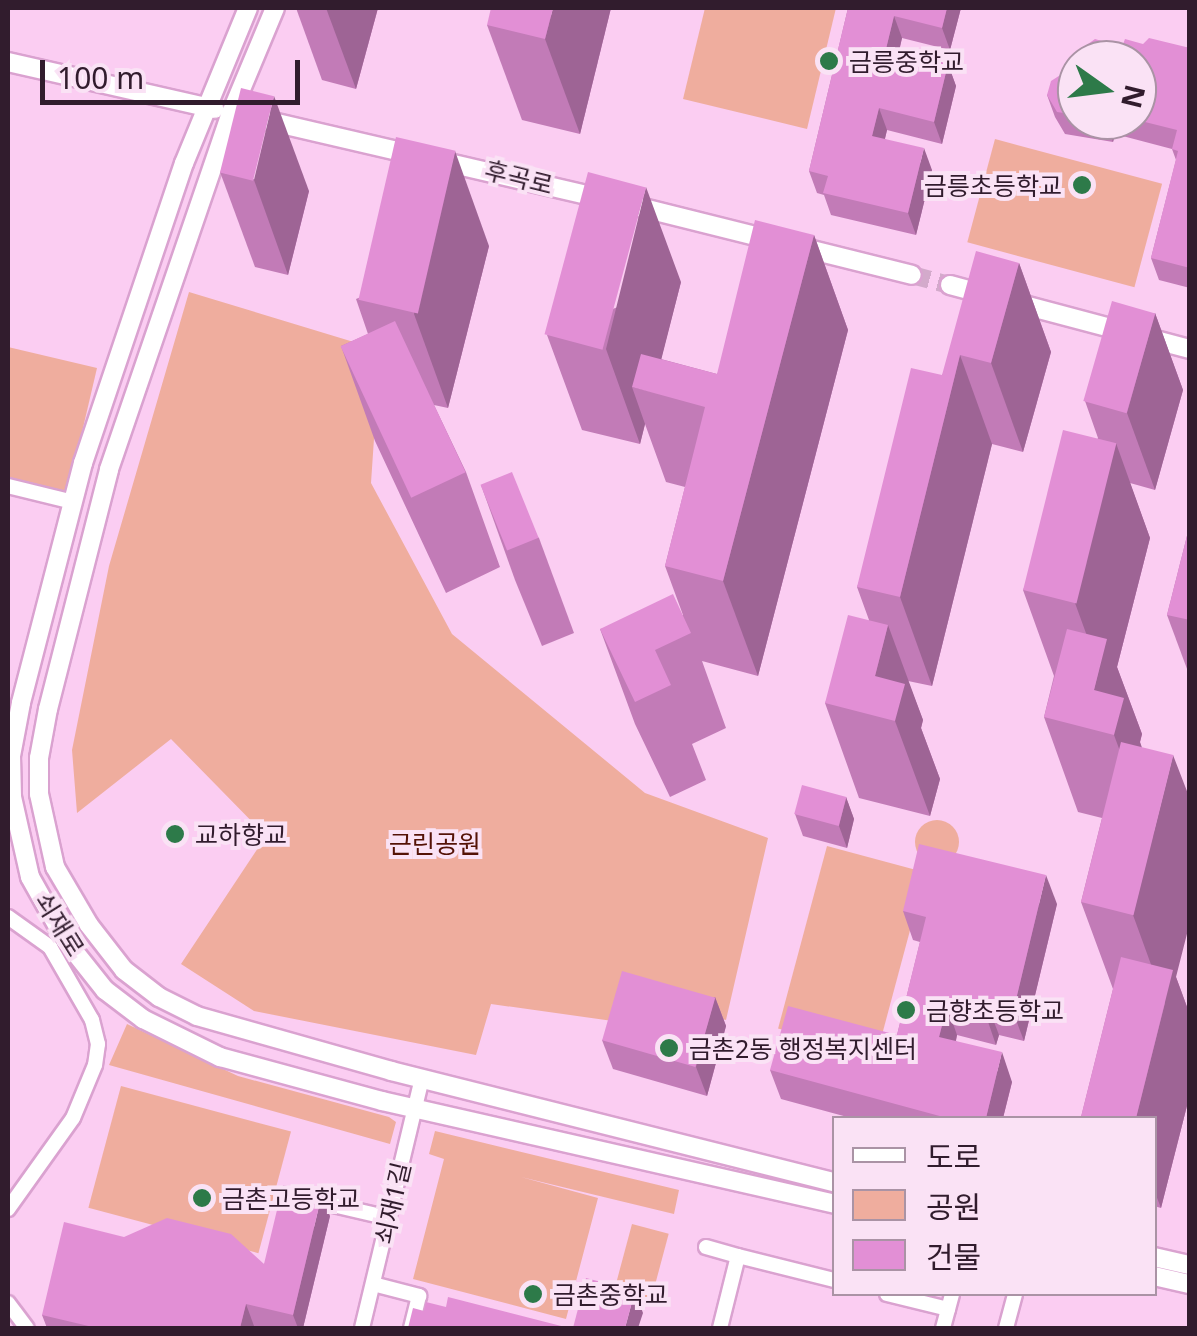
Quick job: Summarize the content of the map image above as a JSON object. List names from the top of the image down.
{
  "streets": {
    "street": ["후곡로", "쇠재로", "쇠재1길"]
  },
  "crossings": [
    ["후곡로", "쇠재로"],
    ["쇠재로", "쇠재1길"]
  ],
  "parks": ["근린공원"],
  "places": [
    "금릉중학교",
    "금릉초등학교",
    "교하향교",
    "금향초등학교",
    "금촌2동 행정복지센터",
    "금촌고등학교",
    "금촌중학교"
  ],
  "legend": ["도로", "공원", "건물"],
  "scale_bar": "100 m",
  "north": "right"
}
